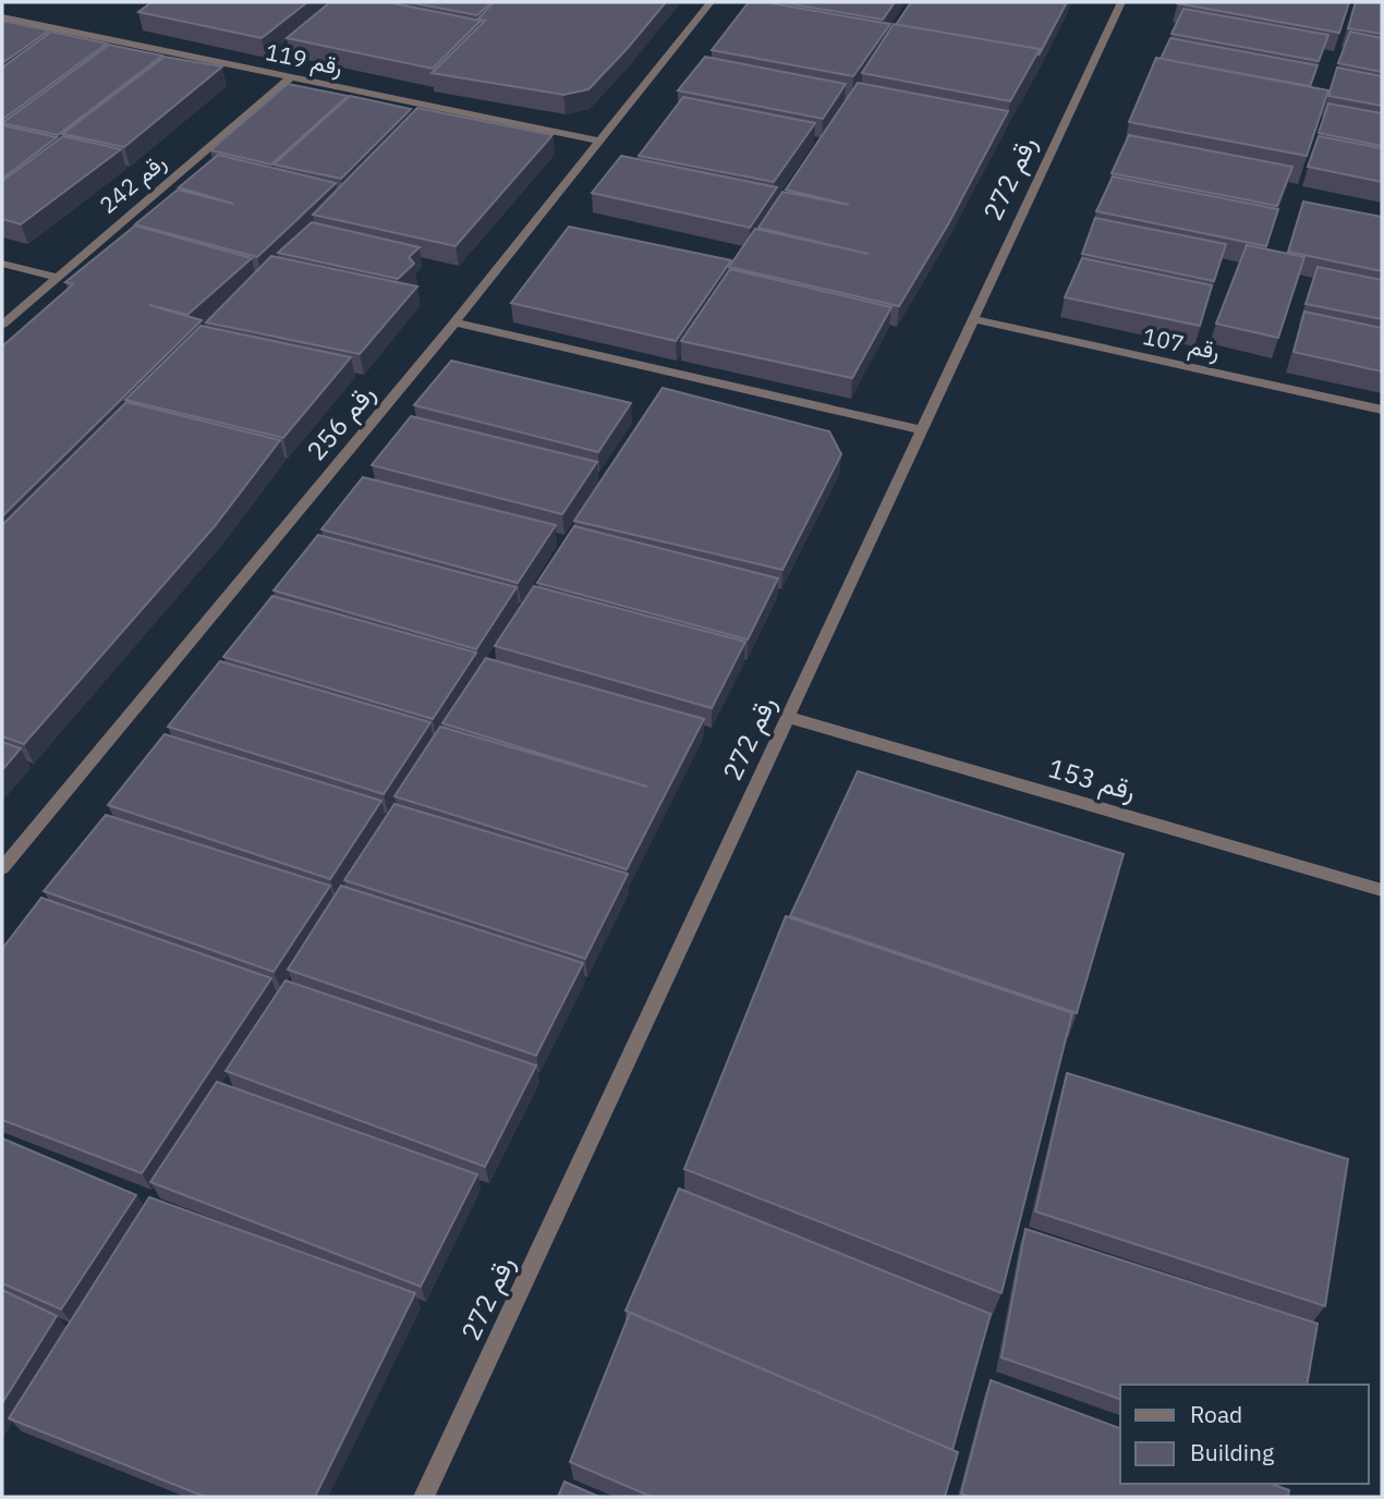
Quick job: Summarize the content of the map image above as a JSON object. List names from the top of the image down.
{
  "streets": {
    "street": [
      "رقم 119",
      "رقم 272",
      "رقم 242",
      "رقم 107",
      "رقم 256",
      "رقم 153"
    ]
  },
  "crossings": [
    ["رقم 119", "رقم 242"],
    ["رقم 119", "رقم 256"],
    ["رقم 272", "رقم 107"],
    ["رقم 272", "رقم 153"]
  ],
  "legend": ["Road", "Building"]
}
